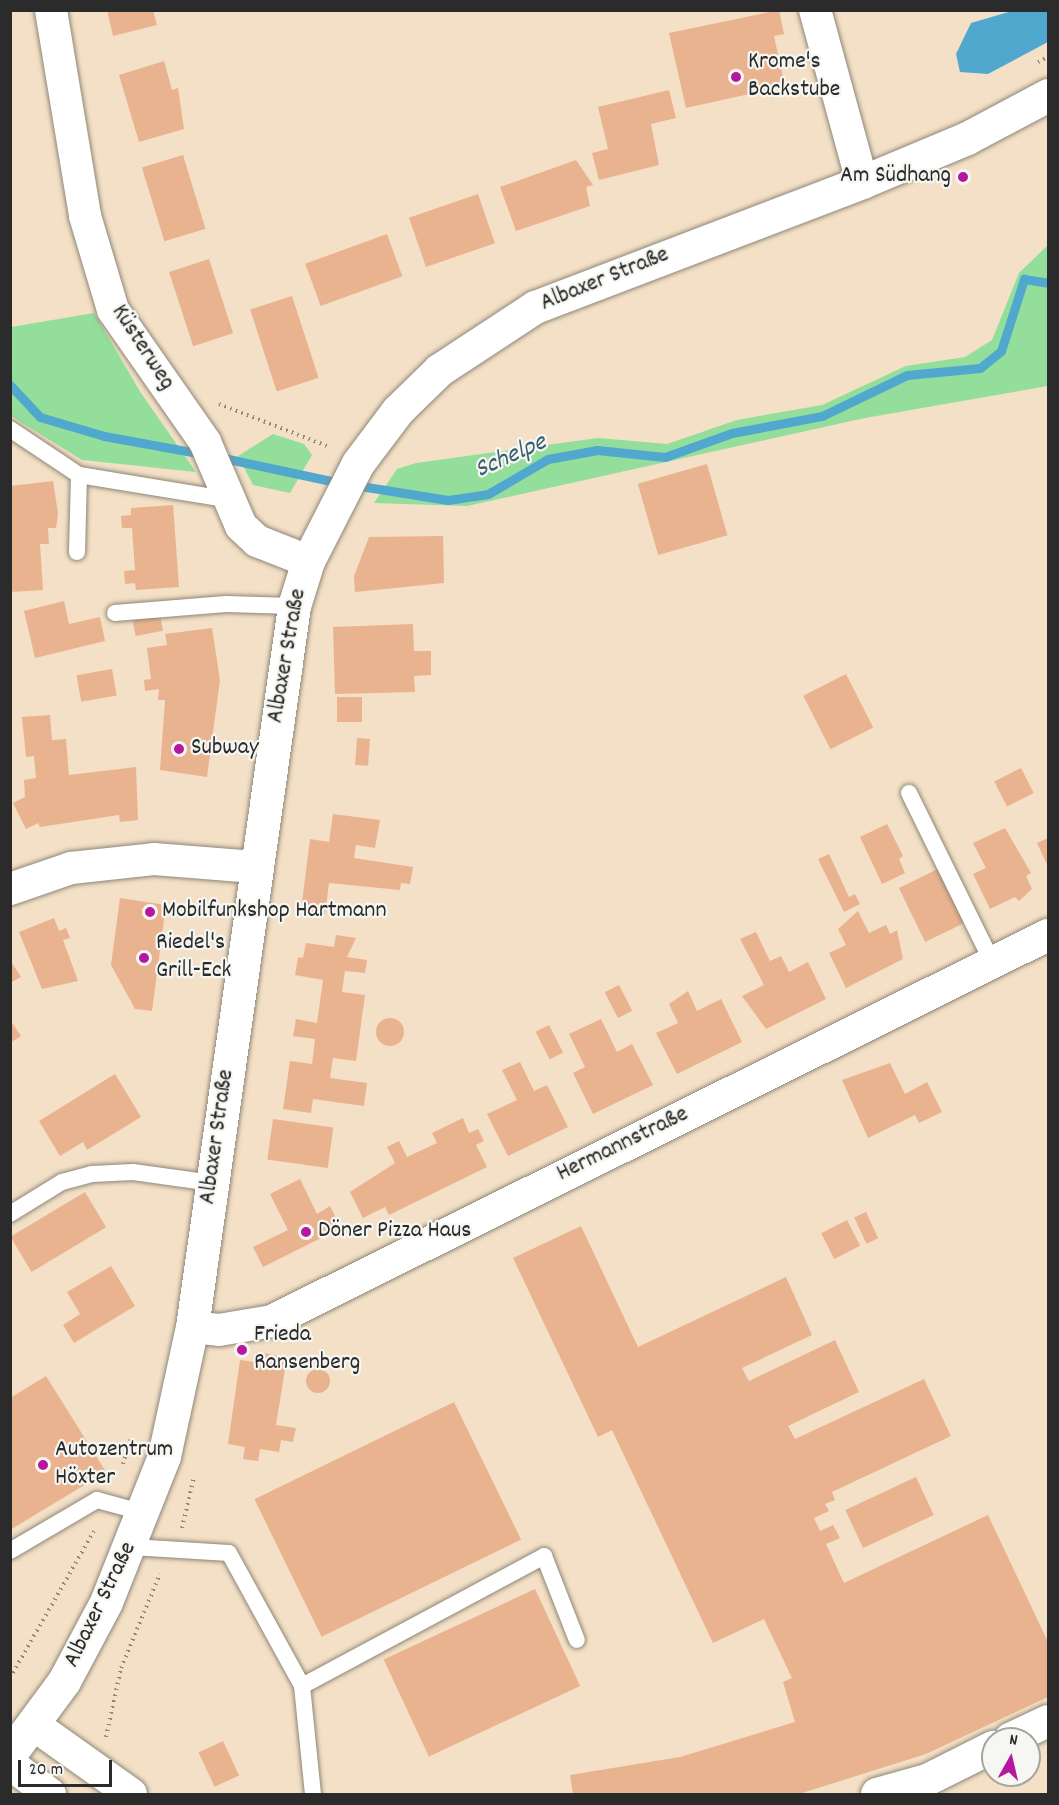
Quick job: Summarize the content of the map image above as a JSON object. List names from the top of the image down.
{
  "streets": {
    "main road": ["Albaxer Straße"],
    "street": ["Küsterweg", "Hermannstraße"]
  },
  "crossings": [
    ["Albaxer Straße", "Küsterweg"],
    ["Albaxer Straße", "Hermannstraße"]
  ],
  "water": ["Schelpe"],
  "places": [
    "Krome's Backstube",
    "Am Südhang",
    "Subway",
    "Mobilfunkshop Hartmann",
    "Riedel's Grill-Eck",
    "Döner Pizza Haus",
    "Frieda Ransenberg",
    "Autozentrum Höxter"
  ],
  "scale_bar": "20 m",
  "north": "top"
}
